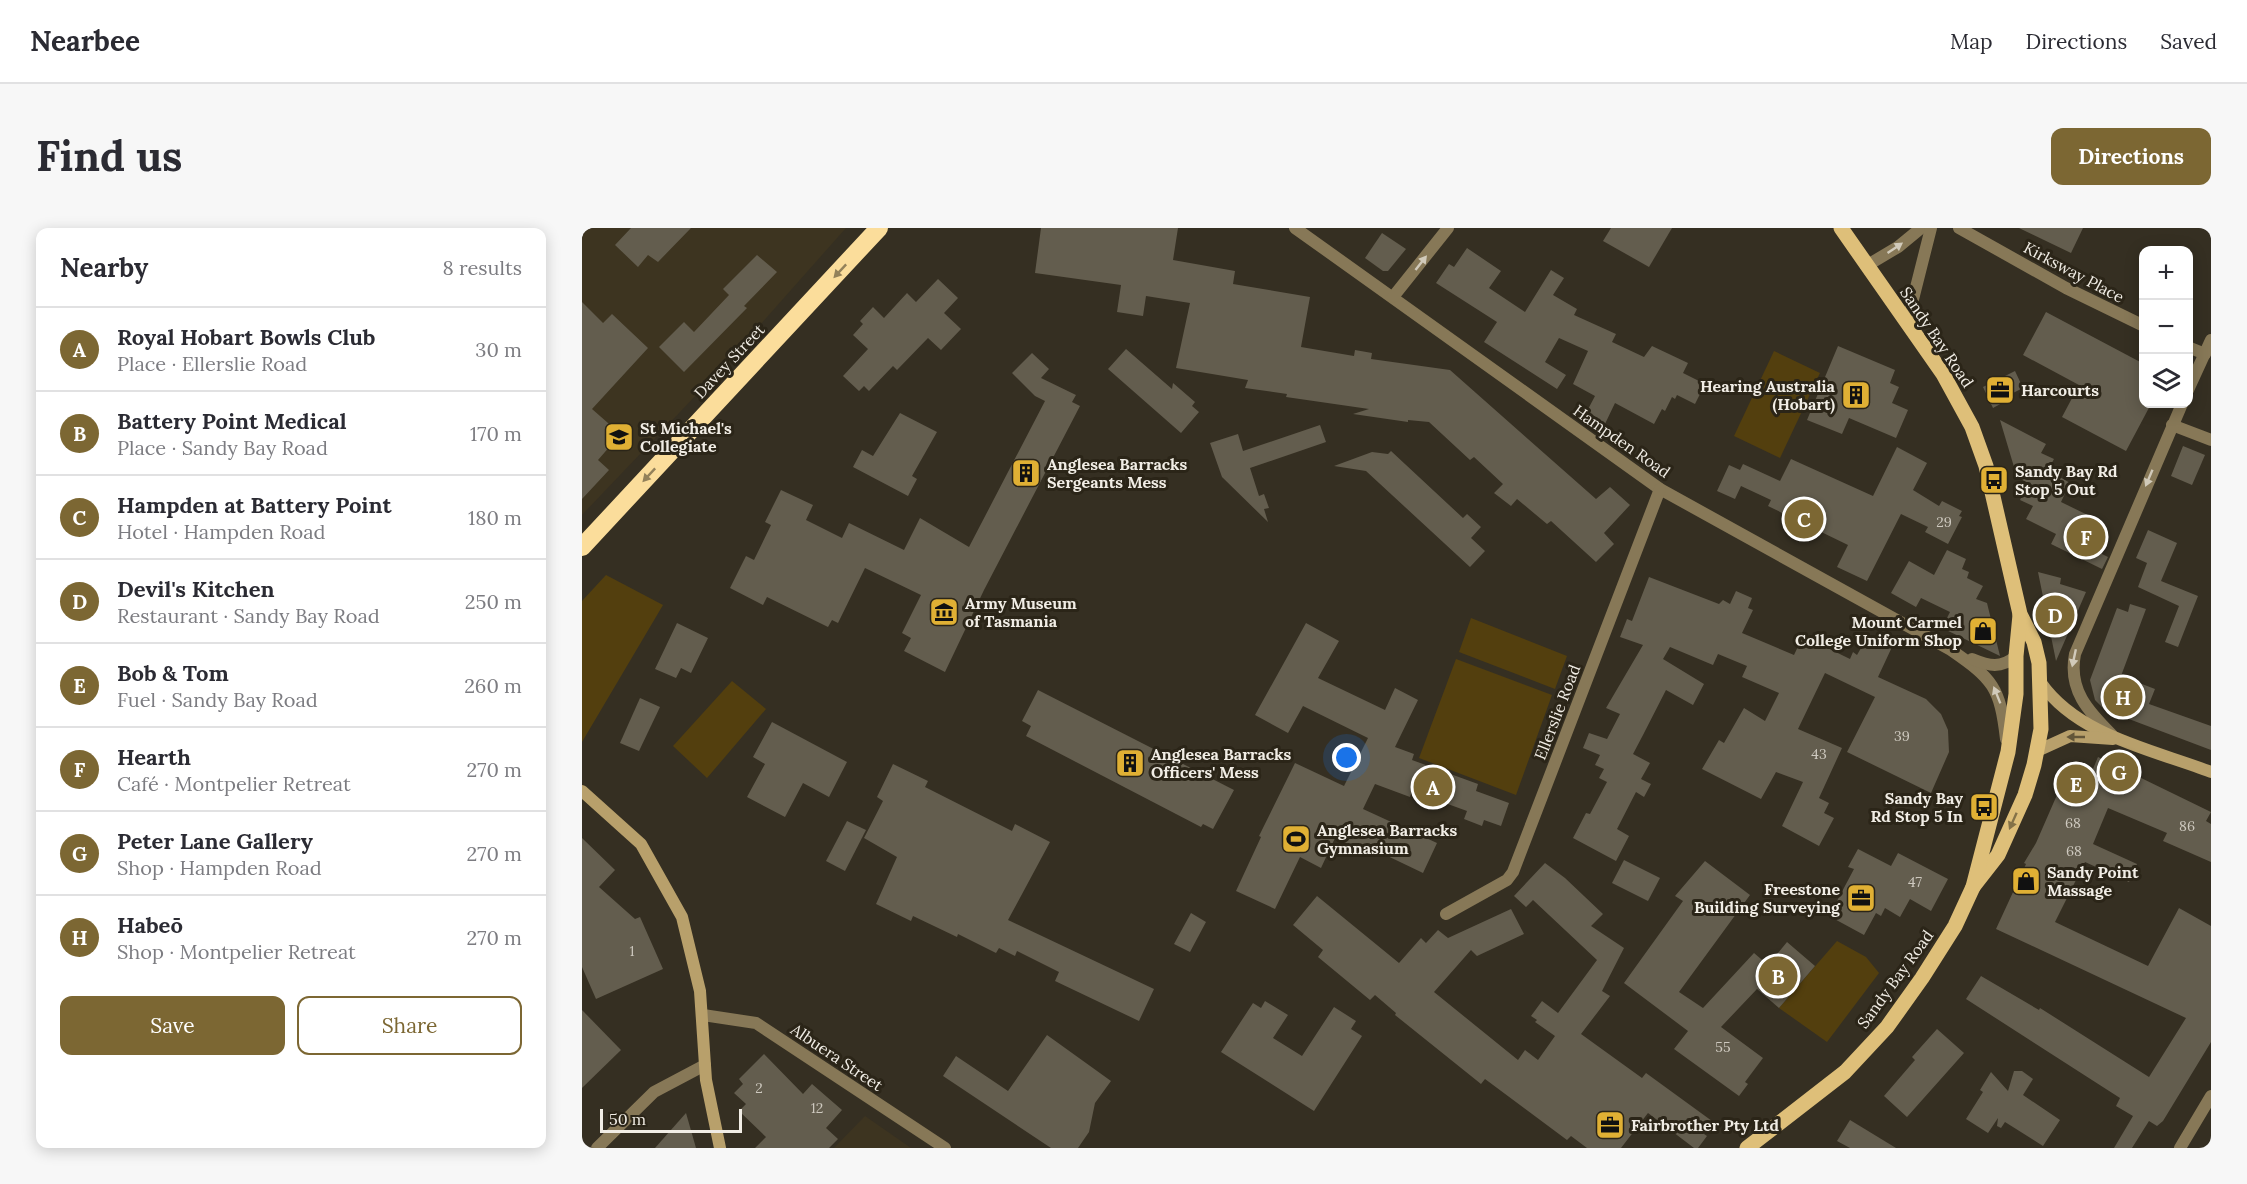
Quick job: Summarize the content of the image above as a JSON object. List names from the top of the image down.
{
  "streets": {
    "highway": ["Davey Street"],
    "main road": ["Sandy Bay Road"],
    "street": [
      "Kirksway Place",
      "Hampden Road",
      "Ellerslie Road",
      "Albuera Street"
    ]
  },
  "crossings": [
    ["Sandy Bay Road", "Hampden Road"],
    ["Hampden Road", "Ellerslie Road"]
  ],
  "one_way": ["Davey Street"],
  "places": {
    "office": ["Harcourts", "Freestone Building Surveying", "Fairbrother Pty Ltd"],
    "building": ["Hearing Australia (Hobart)", "Anglesea Barracks Sergeants Mess", "Anglesea Barracks Officers' Mess"],
    "school or university": ["St Michael's Collegiate"],
    "bus stop": ["Sandy Bay Rd Stop 5 Out", "Sandy Bay Rd Stop 5 In"],
    "museum": ["Army Museum of Tasmania"],
    "shop": ["Mount Carmel College Uniform Shop", "Sandy Point Massage"],
    "sports": ["Anglesea Barracks Gymnasium"]
  },
  "house_numbers": [
    "29",
    "39",
    "43",
    "68",
    "86",
    "68",
    "47",
    "1",
    "55",
    "2",
    "12"
  ],
  "scale_bar": "50 m",
  "page": {
    "header": "Nearbee",
    "nav": ["Map", "Directions", "Saved"],
    "buttons": [
      "Directions",
      ["Save", "Share"]
    ],
    "title": "Find us",
    "heading": ["Nearby", "8 results"],
    "map_buttons": ["+", "−"],
    "list": [
      {
        "mark": "A",
        "name": "Royal Hobart Bowls Club",
        "note": "Place · Ellerslie Road",
        "value": "30 m"
      },
      {
        "mark": "B",
        "name": "Battery Point Medical",
        "note": "Place · Sandy Bay Road",
        "value": "170 m"
      },
      {
        "mark": "C",
        "name": "Hampden at Battery Point",
        "note": "Hotel · Hampden Road",
        "value": "180 m"
      },
      {
        "mark": "D",
        "name": "Devil's Kitchen",
        "note": "Restaurant · Sandy Bay Road",
        "value": "250 m"
      },
      {
        "mark": "E",
        "name": "Bob & Tom",
        "note": "Fuel · Sandy Bay Road",
        "value": "260 m"
      },
      {
        "mark": "F",
        "name": "Hearth",
        "note": "Café · Montpelier Retreat",
        "value": "270 m"
      },
      {
        "mark": "G",
        "name": "Peter Lane Gallery",
        "note": "Shop · Hampden Road",
        "value": "270 m"
      },
      {
        "mark": "H",
        "name": "Habeō",
        "note": "Shop · Montpelier Retreat",
        "value": "270 m"
      }
    ],
    "pins": [
      "C",
      "F",
      "D",
      "H",
      "G",
      "E",
      "A",
      "B"
    ],
    "scale": "50 m"
  }
}
